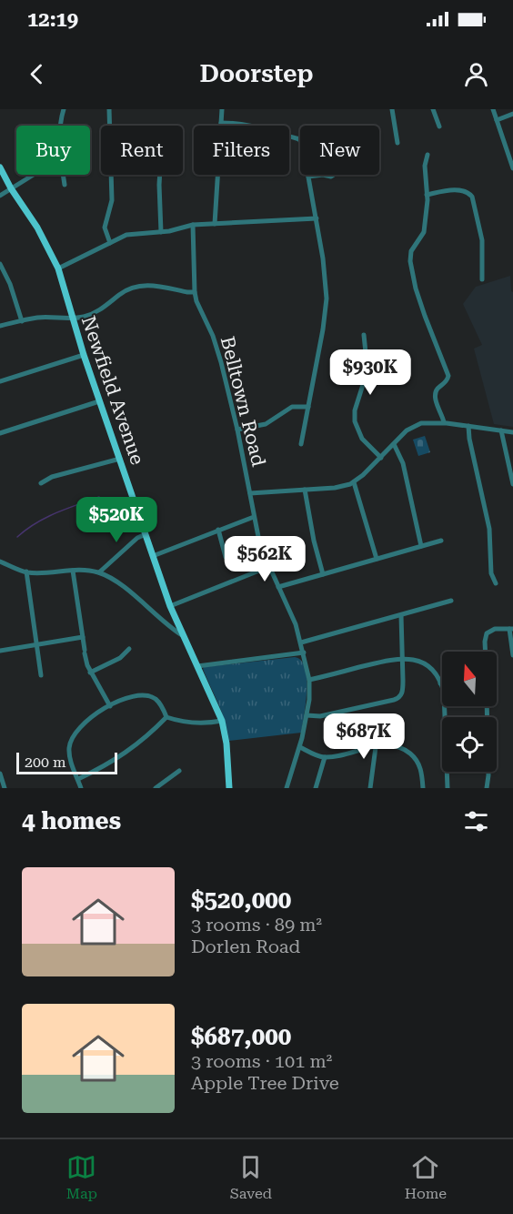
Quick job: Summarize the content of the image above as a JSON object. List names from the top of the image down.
{
  "streets": {
    "main road": ["Newfield Avenue"],
    "street": ["Belltown Road"]
  },
  "scale_bar": "200 m",
  "north": "top",
  "page": {
    "status": "12:19",
    "header": "Doorstep",
    "chip": [
      "Buy",
      "Rent",
      "Filters",
      "New"
    ],
    "price": [
      "$930K",
      "$520K",
      "$562K",
      "$687K"
    ],
    "scale": "200 m",
    "heading": "4 homes",
    "list": [
      {
        "name": "$520,000",
        "note": "3 rooms · 89 m² · Dorlen Road"
      },
      {
        "name": "$687,000",
        "note": "3 rooms · 101 m² · Apple Tree Drive"
      }
    ],
    "tabs": ["Map", "Saved", "Home"]
  }
}
